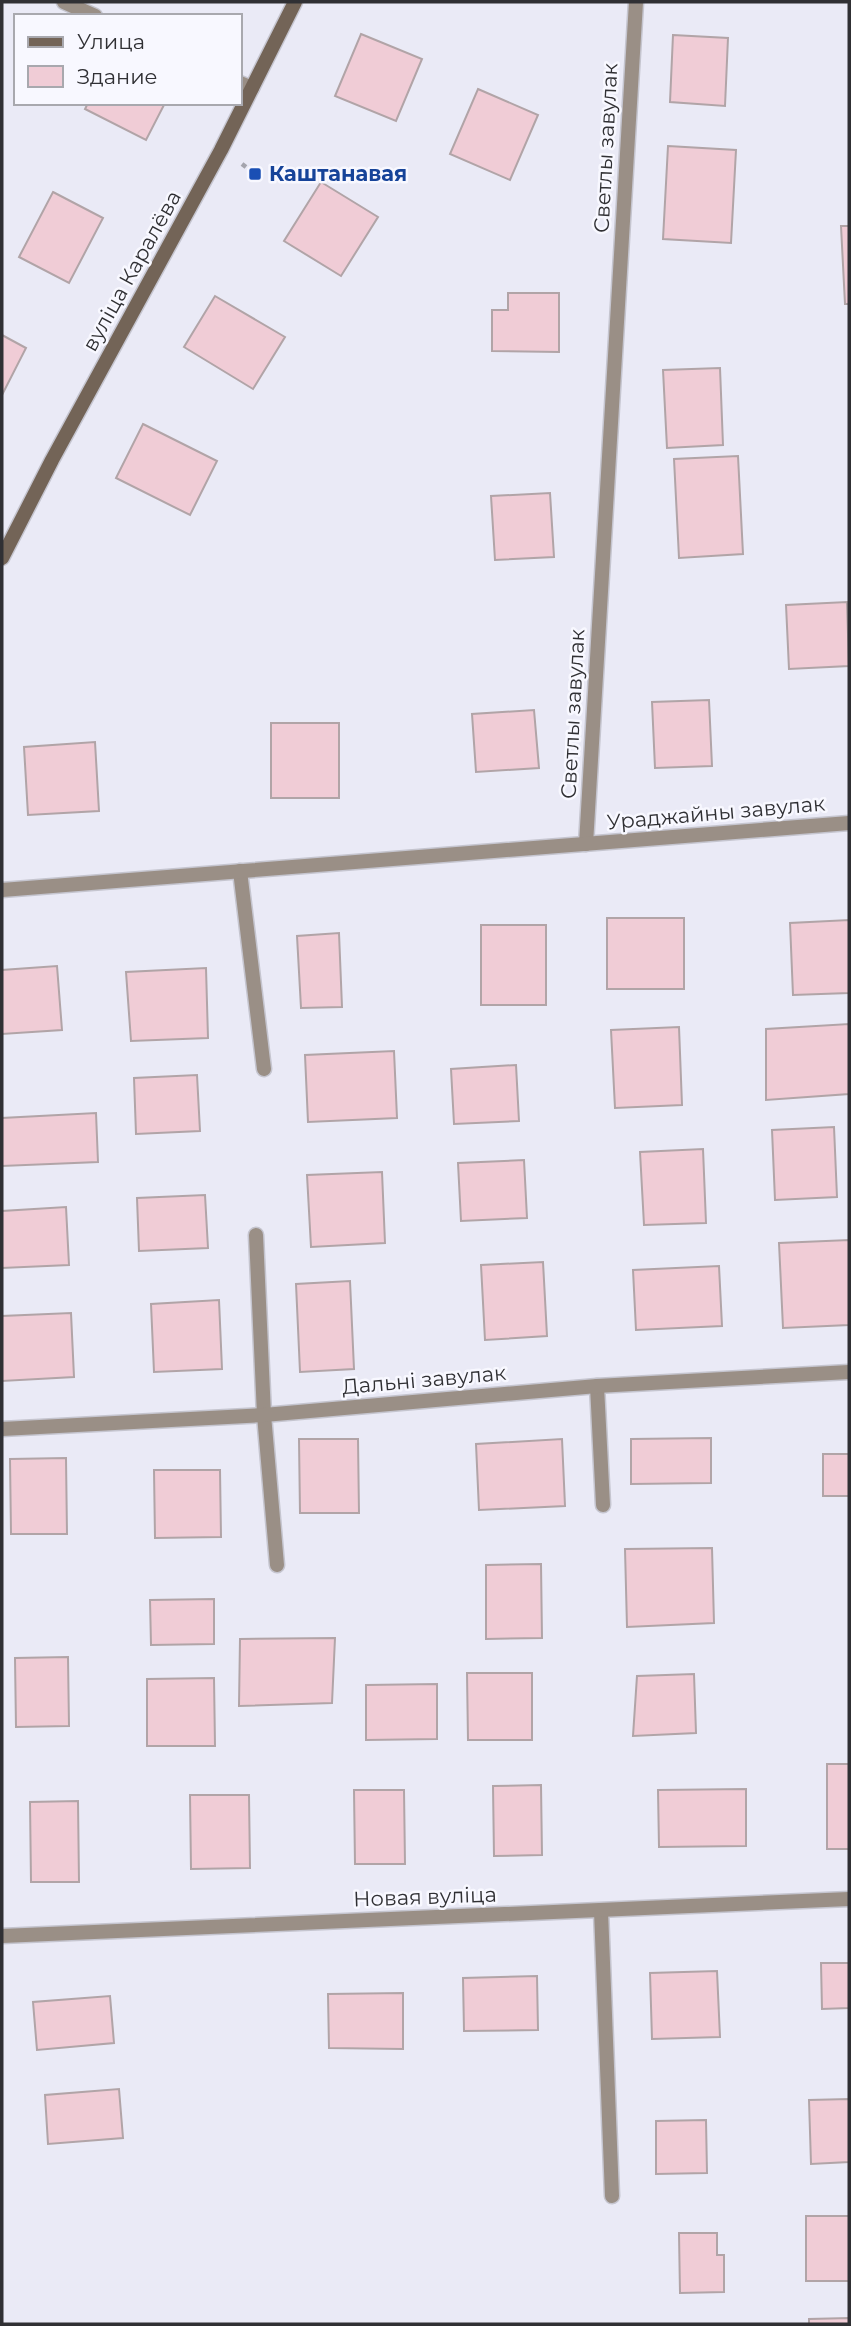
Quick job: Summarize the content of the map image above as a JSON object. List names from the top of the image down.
{
  "streets": {
    "main road": ["вуліца Каралёва"],
    "street": [
      "Светлы завулак",
      "Ураджайны завулак",
      "Дальні завулак",
      "Новая вуліца"
    ]
  },
  "crossings": [
    ["Светлы завулак", "Ураджайны завулак"]
  ],
  "places": {
    "transit": ["Каштанавая"]
  },
  "legend": ["Улица", "Здание"]
}
